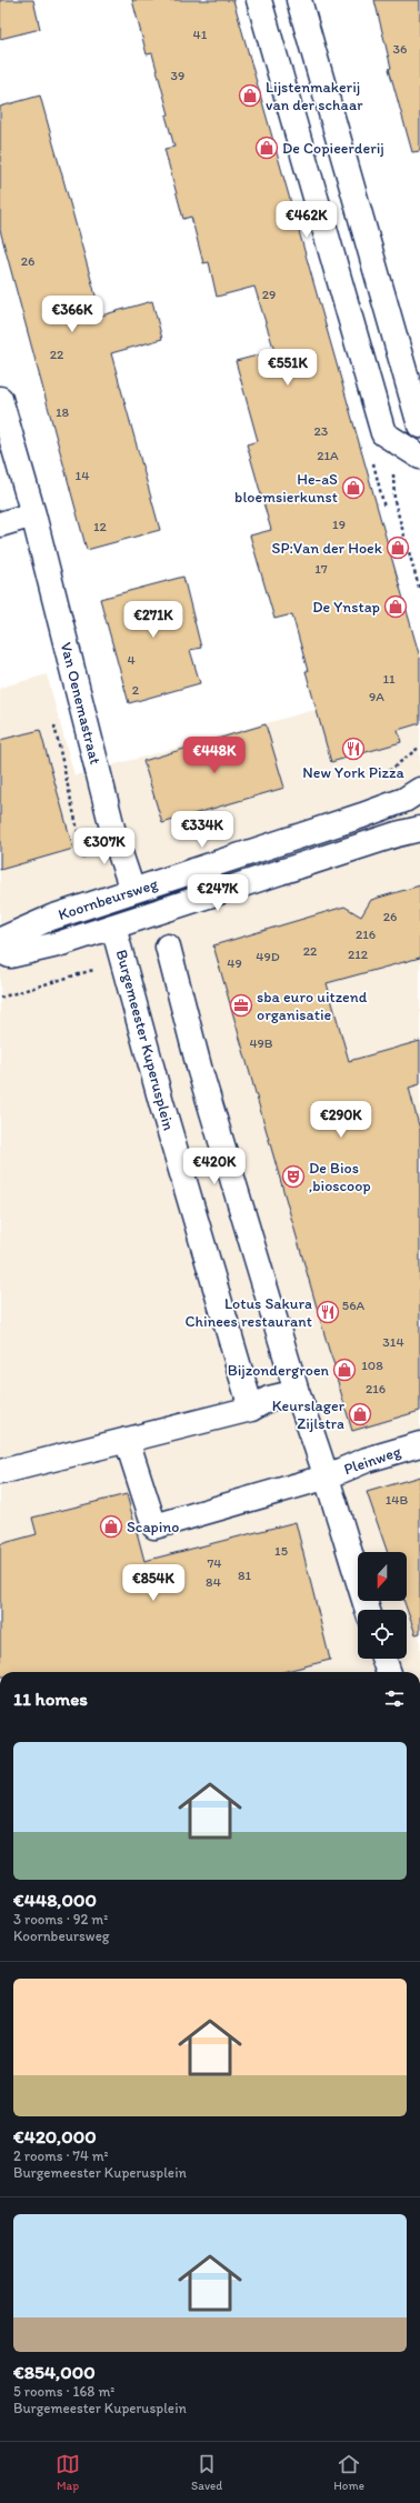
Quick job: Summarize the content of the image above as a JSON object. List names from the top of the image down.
{
  "streets": {
    "street": [
      "Van Oenemastraat",
      "Koornbeursweg",
      "Burgemeester Kuperusplein",
      "Pleinweg"
    ]
  },
  "crossings": [
    ["Van Oenemastraat", "Koornbeursweg"],
    ["Koornbeursweg", "Burgemeester Kuperusplein"]
  ],
  "places": {
    "shop": [
      "Lijstenmakerij van der schaar",
      "De Copieerderij",
      "He-aS bloemsierkunst",
      "SP:Van der Hoek",
      "De Ynstap",
      "Bijzondergroen",
      "Keurslager Zijlstra",
      "Scapino"
    ],
    "restaurant": ["New York Pizza", "Lotus Sakura Chinees restaurant"],
    "office": ["sba euro uitzend organisatie"],
    "theatre": ["De Bios ,bioscoop"]
  },
  "house_numbers": [
    "41",
    "36",
    "39",
    "26",
    "29",
    "22",
    "18",
    "23",
    "21A",
    "14",
    "19",
    "12",
    "17",
    "4",
    "11",
    "2",
    "9A",
    "26",
    "216",
    "22",
    "212",
    "49D",
    "49",
    "49B",
    "56A",
    "314",
    "108",
    "216",
    "14B",
    "15",
    "74",
    "81",
    "84"
  ],
  "north": "bottom",
  "page": {
    "price": [
      "€462K",
      "€366K",
      "€551K",
      "€271K",
      "€448K",
      "€334K",
      "€307K",
      "€247K",
      "€290K",
      "€420K",
      "€854K"
    ],
    "heading": "11 homes",
    "list": [
      {
        "name": "€448,000",
        "note": "3 rooms · 92 m² · Koornbeursweg"
      },
      {
        "name": "€420,000",
        "note": "2 rooms · 74 m² · Burgemeester Kuperusplein"
      },
      {
        "name": "€854,000",
        "note": "5 rooms · 168 m² · Burgemeester Kuperusplein"
      }
    ],
    "tabs": ["Map", "Saved", "Home"]
  }
}
